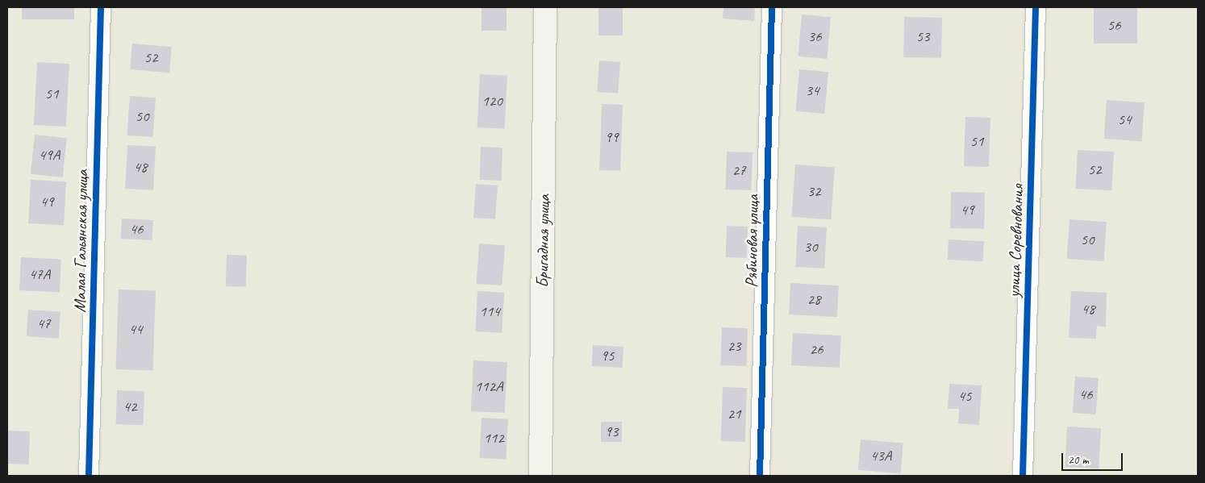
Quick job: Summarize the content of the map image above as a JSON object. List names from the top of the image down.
{
  "streets": {
    "street": [
      "Малая Гальянская улица",
      "Бригадная улица",
      "Рябиновая улица",
      "улица Соревнования"
    ]
  },
  "house_numbers": [
    "56",
    "36",
    "53",
    "52",
    "34",
    "51",
    "120",
    "50",
    "54",
    "99",
    "51",
    "49А",
    "48",
    "52",
    "27",
    "32",
    "49",
    "49",
    "46",
    "50",
    "30",
    "47А",
    "28",
    "48",
    "114",
    "47",
    "44",
    "23",
    "26",
    "95",
    "112А",
    "46",
    "45",
    "42",
    "21",
    "93",
    "112",
    "43А"
  ],
  "scale_bar": "20 m"
}
